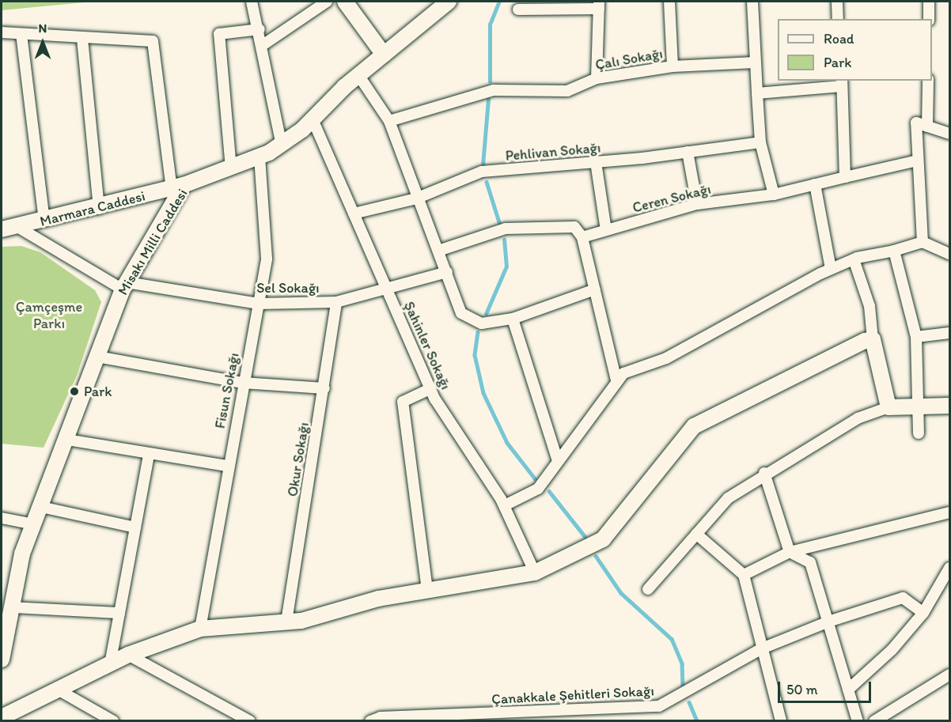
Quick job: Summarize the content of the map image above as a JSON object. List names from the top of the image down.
{
  "streets": {
    "street": [
      "Çalı Sokağı",
      "Pehlivan Sokağı",
      "Ceren Sokağı",
      "Marmara Caddesi",
      "Misakı Milli Caddesi",
      "Sel Sokağı",
      "Şahinler Sokağı",
      "Fisun Sokağı",
      "Okur Sokağı",
      "Çanakkale Şehitleri Sokağı"
    ]
  },
  "crossings": [
    ["Pehlivan Sokağı", "Şahinler Sokağı"],
    ["Marmara Caddesi", "Misakı Milli Caddesi"],
    ["Marmara Caddesi", "Sel Sokağı"],
    ["Misakı Milli Caddesi", "Sel Sokağı"],
    ["Misakı Milli Caddesi", "Şahinler Sokağı"],
    ["Misakı Milli Caddesi", "Fisun Sokağı"],
    ["Sel Sokağı", "Şahinler Sokağı"],
    ["Sel Sokağı", "Fisun Sokağı"],
    ["Sel Sokağı", "Okur Sokağı"]
  ],
  "parks": ["Çamçeşme Parkı"],
  "places": ["Park"],
  "legend": ["Road", "Park"],
  "scale_bar": "50 m",
  "north": "top"
}
